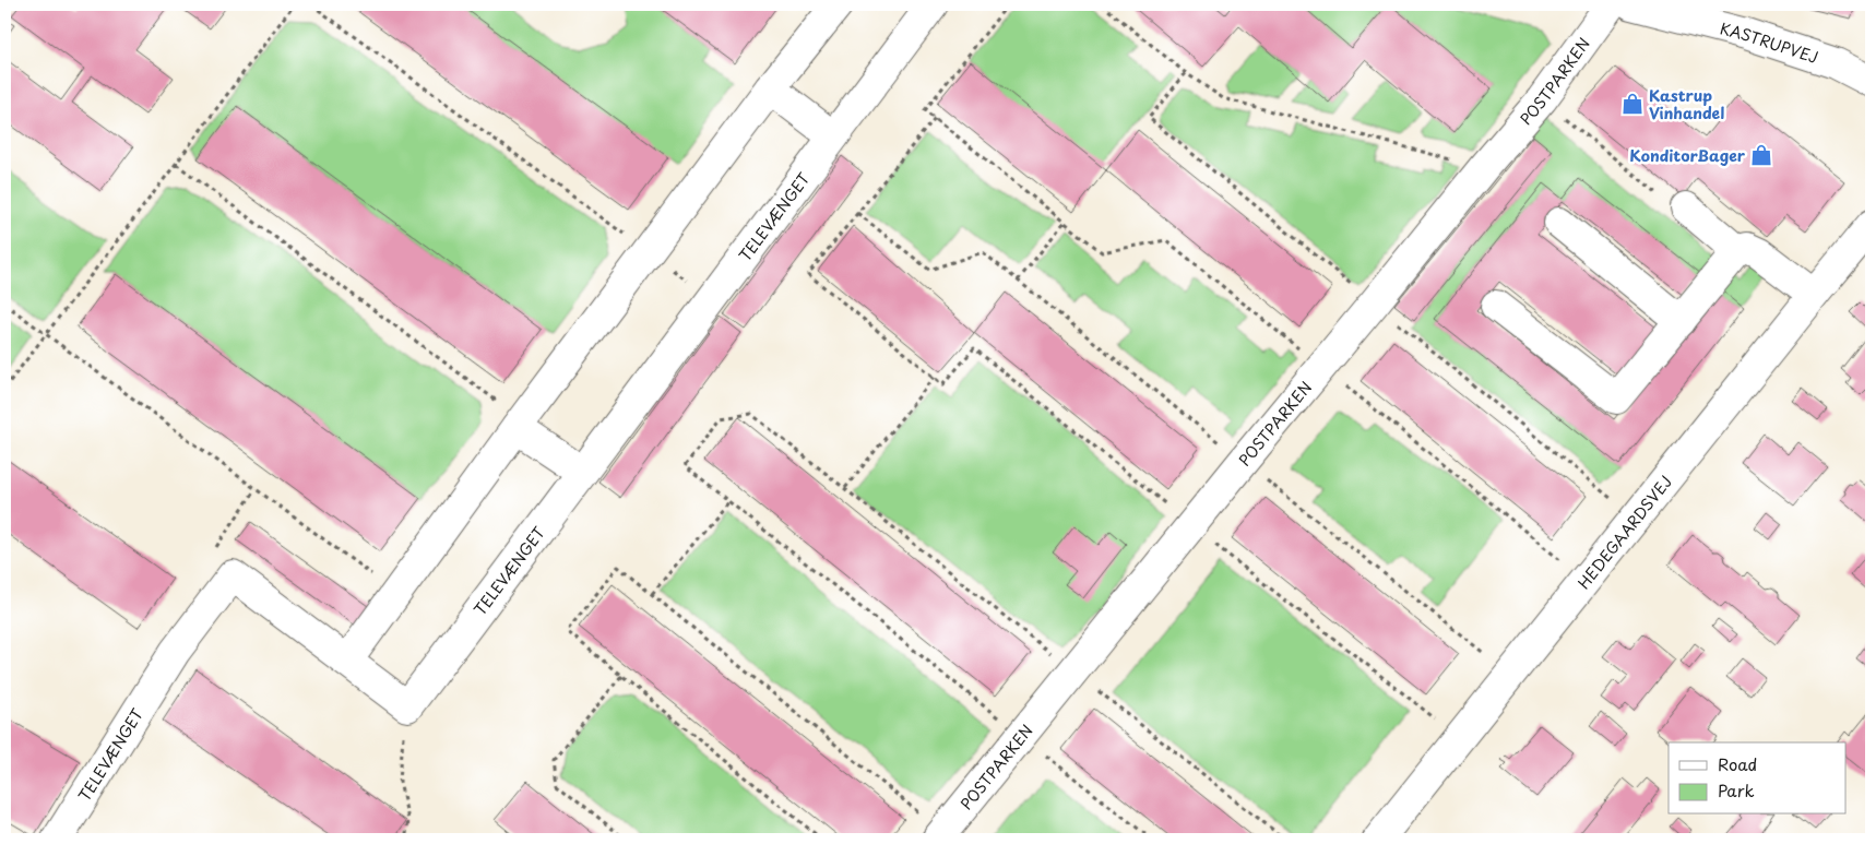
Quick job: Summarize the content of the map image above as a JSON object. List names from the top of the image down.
{
  "streets": {
    "street": [
      "KASTRUPVEJ",
      "POSTPARKEN",
      "TELEVÆNGET",
      "HEDEGAARDSVEJ"
    ]
  },
  "places": {
    "shop": ["Kastrup Vinhandel", "KonditorBager"]
  },
  "legend": ["Road", "Park"]
}
